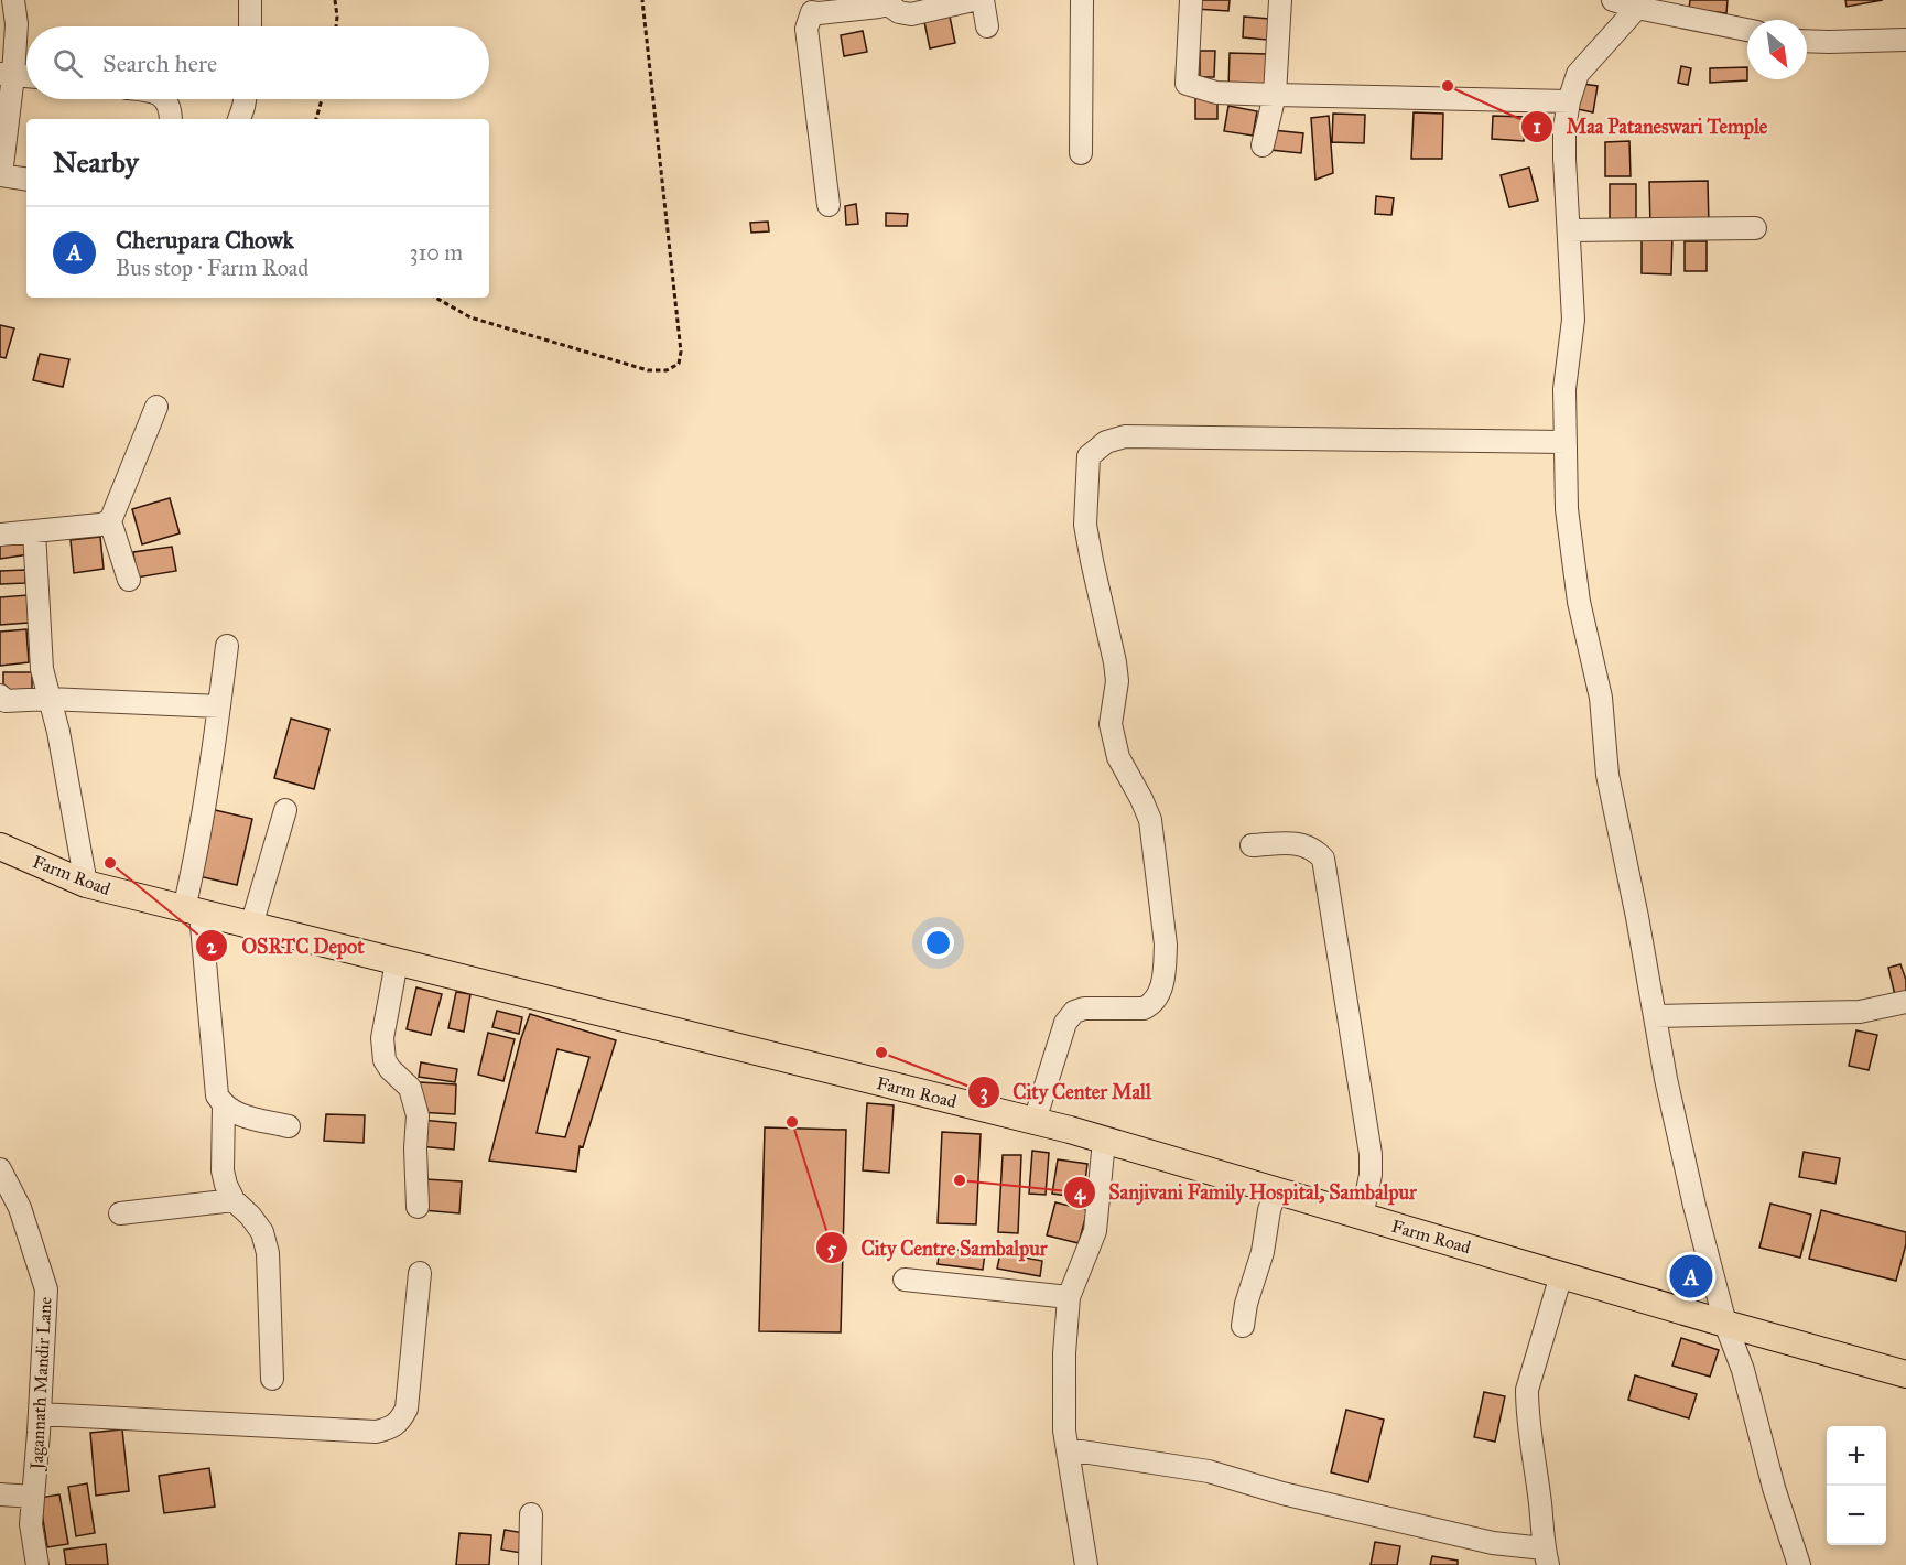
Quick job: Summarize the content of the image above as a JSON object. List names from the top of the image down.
{
  "streets": {
    "main road": ["Farm Road"],
    "street": ["Jagannath Mandir Lane"]
  },
  "places": [
    "Maa Pataneswari Temple",
    "OSRTC Depot",
    "City Center Mall",
    "City Centre Sambalpur",
    "Sanjivani Family Hospital, Sambalpur"
  ],
  "north": "bottom right",
  "page": {
    "search": "Search here",
    "heading": "Nearby",
    "list": [
      {
        "mark": "A",
        "name": "Cherupara Chowk",
        "note": "Bus stop · Farm Road",
        "value": "310 m"
      }
    ],
    "pins": "A",
    "map_buttons": ["+", "−"]
  }
}
